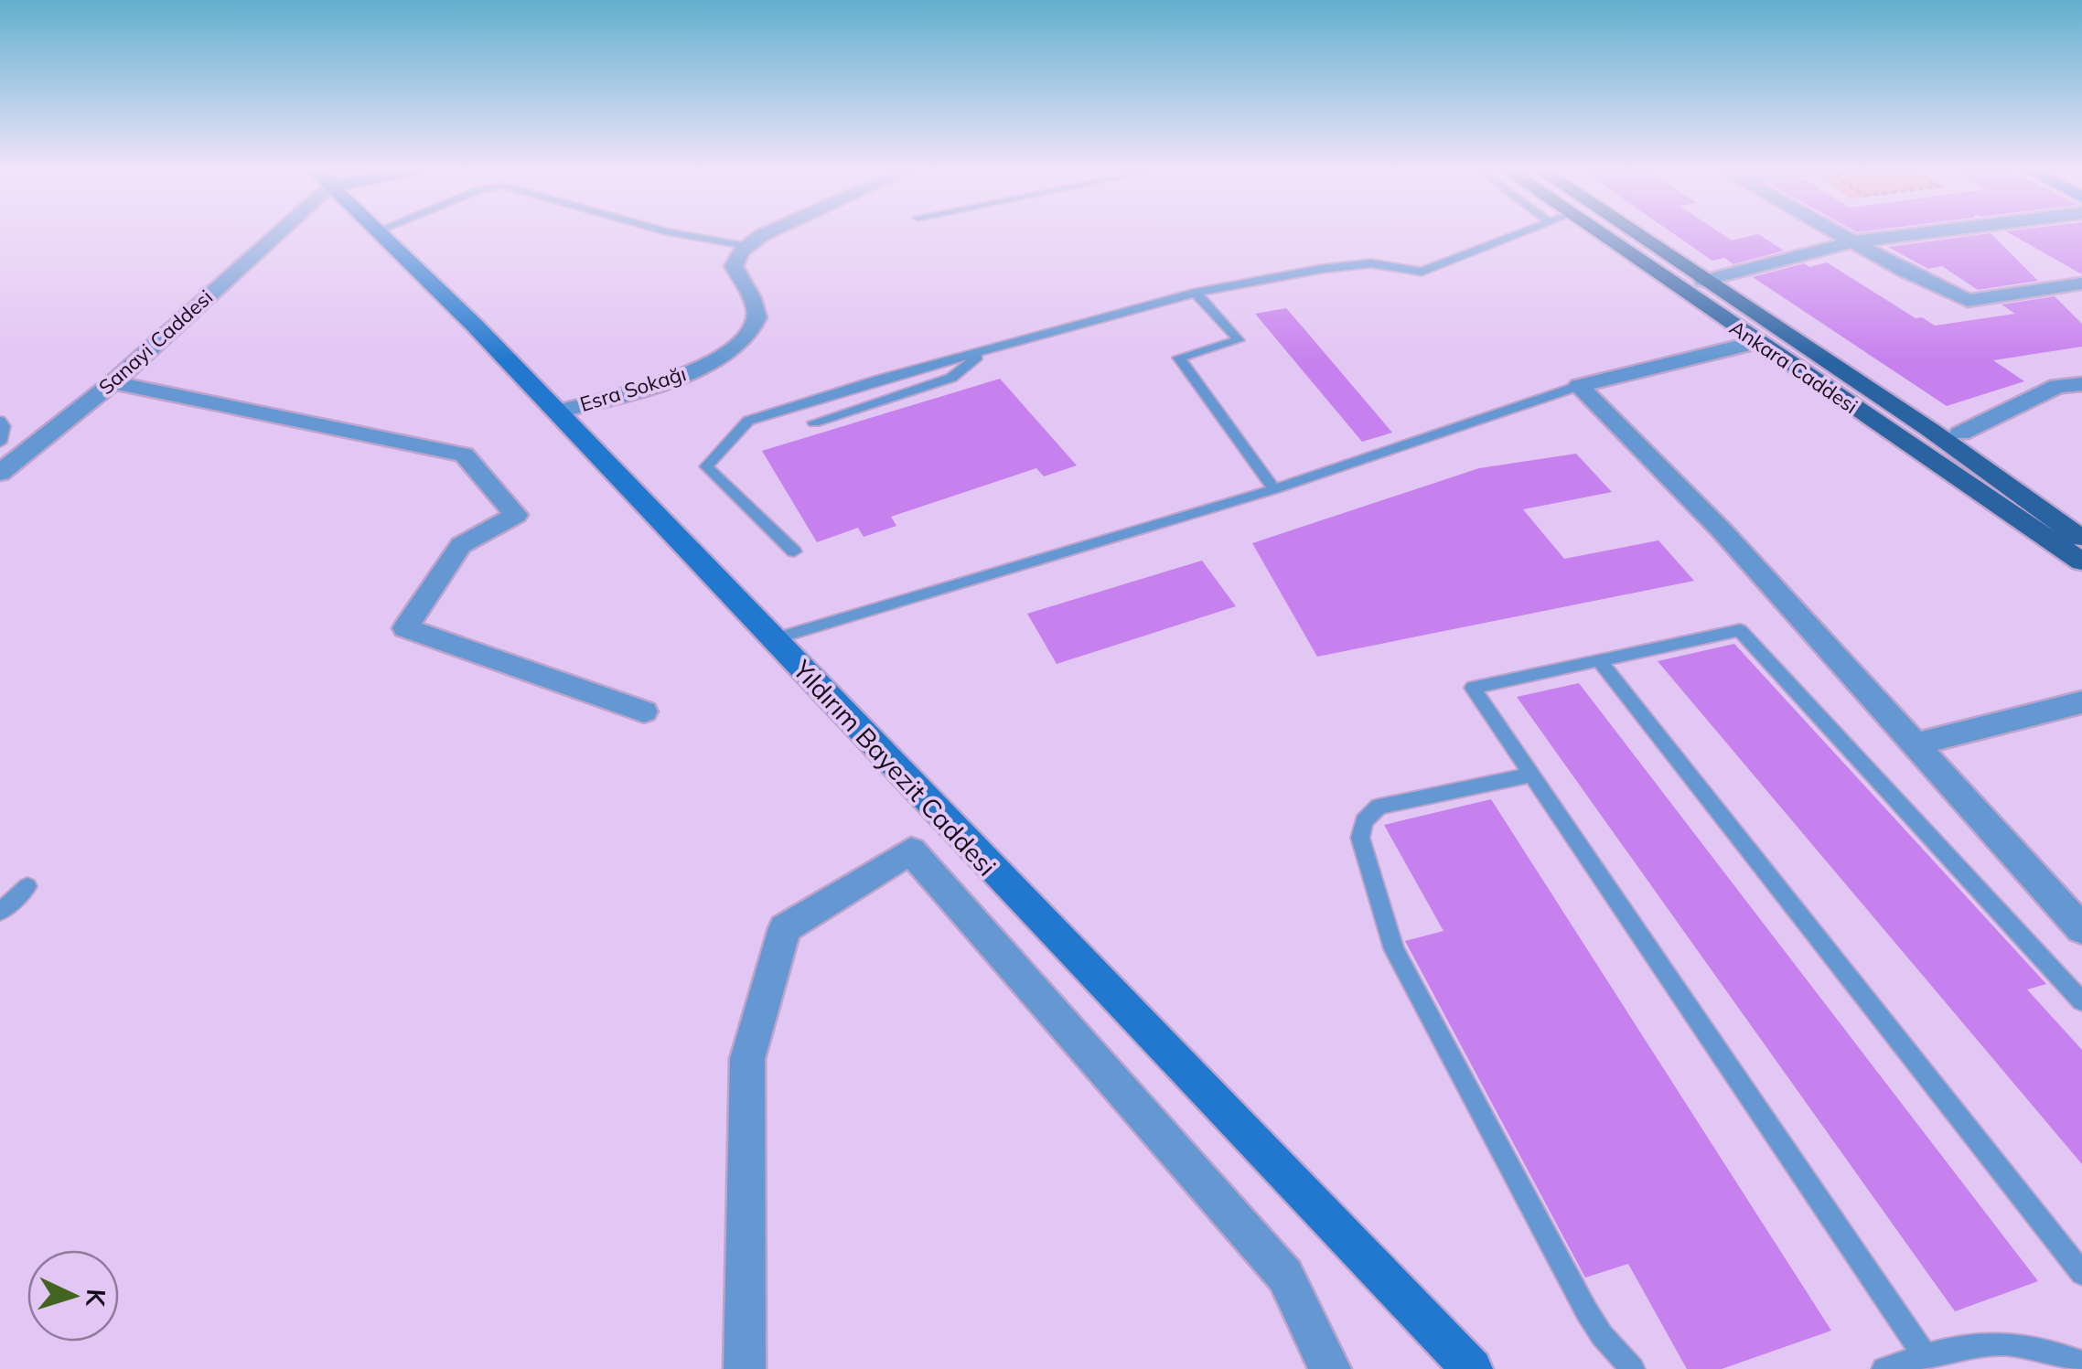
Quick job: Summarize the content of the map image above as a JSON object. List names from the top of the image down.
{
  "streets": {
    "main road": ["Ankara Caddesi"],
    "street": ["Sanayi Caddesi", "Esra Sokağı", "Yıldırım Bayezit Caddesi"]
  },
  "crossings": [
    ["Esra Sokağı", "Yıldırım Bayezit Caddesi"]
  ],
  "north": "right"
}
